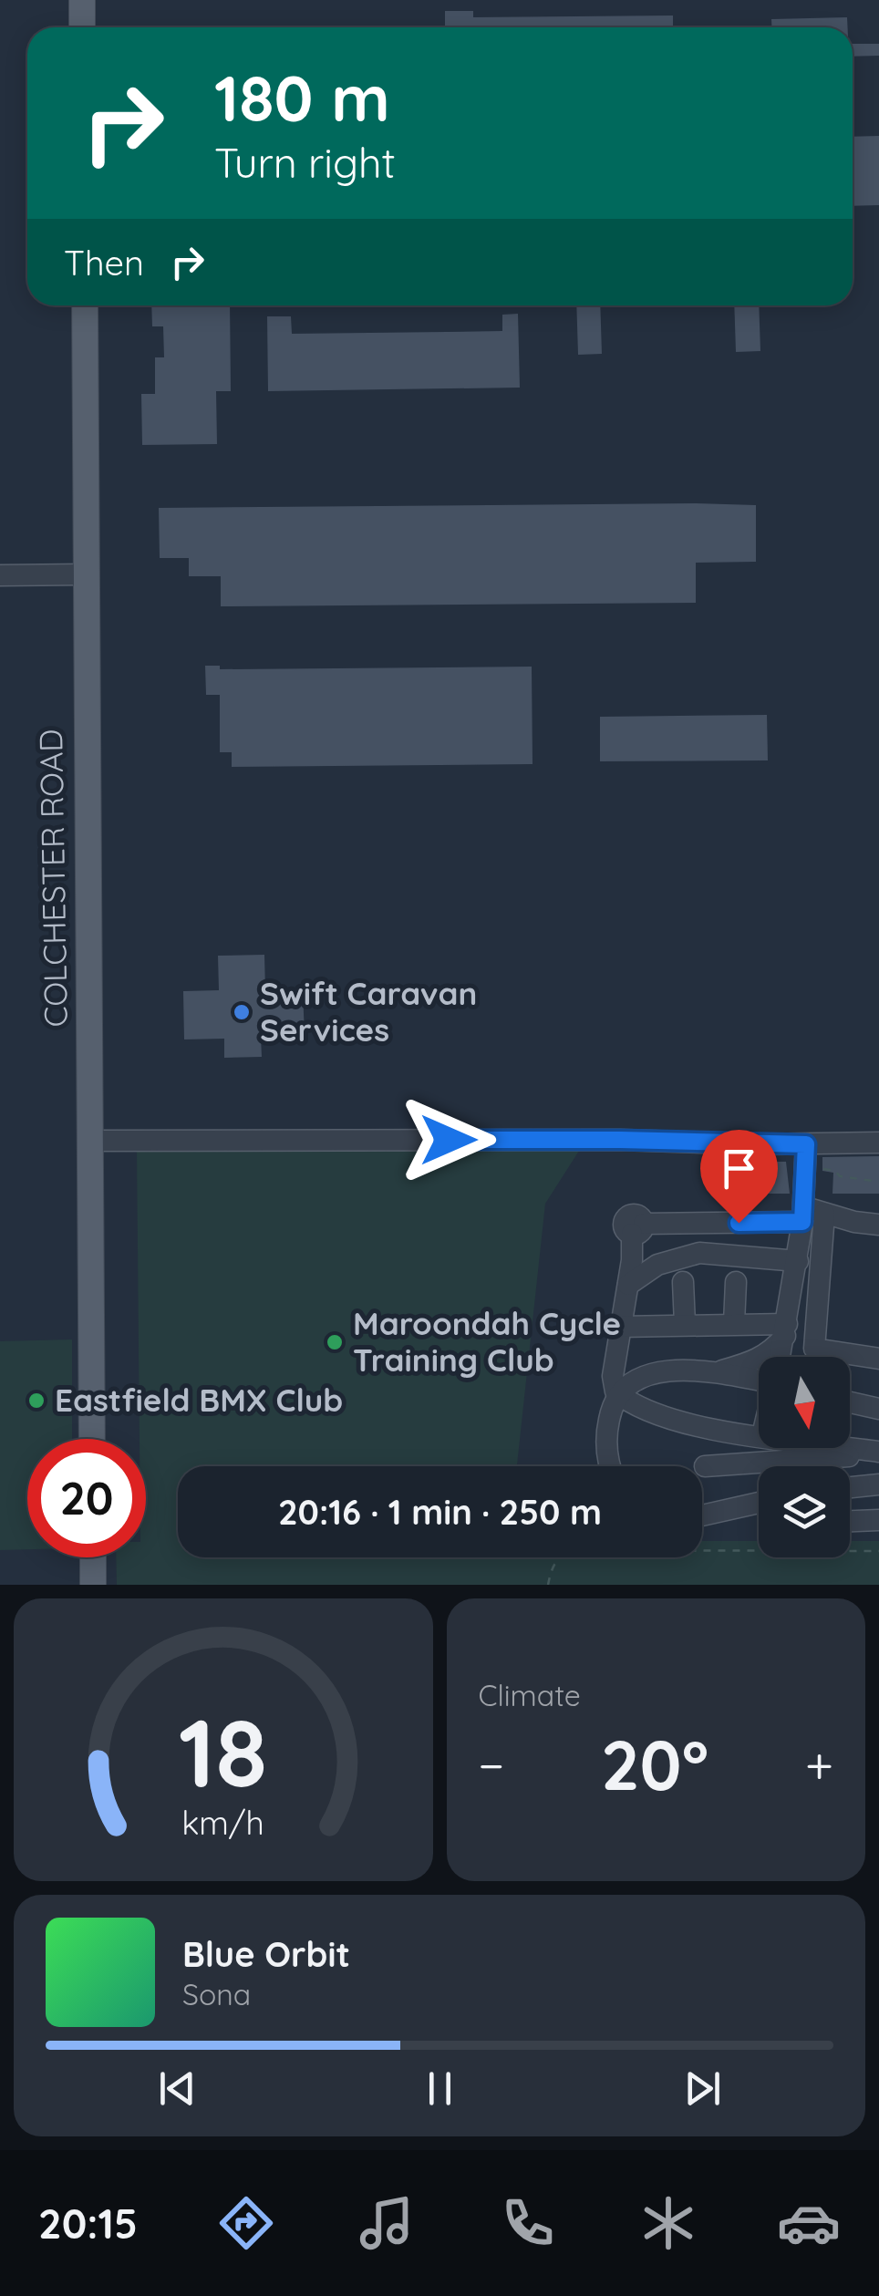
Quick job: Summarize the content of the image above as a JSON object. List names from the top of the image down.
{
  "streets": {
    "main road": ["COLCHESTER ROAD"]
  },
  "places": ["Swift Caravan Services", "Maroondah Cycle Training Club", "Eastfield BMX Club"],
  "north": "bottom",
  "page": {
    "turn": ["180 m", "Turn right"],
    "then": "Then",
    "limit": "20",
    "trip": "20:16 · 1 min · 250 m",
    "tile": "Climate",
    "heat": ["−", "20°", "+"],
    "song": ["Blue Orbit", "Sona"],
    "tabs": "20:15",
    "gauge": ["18", "km/h"]
  }
}
